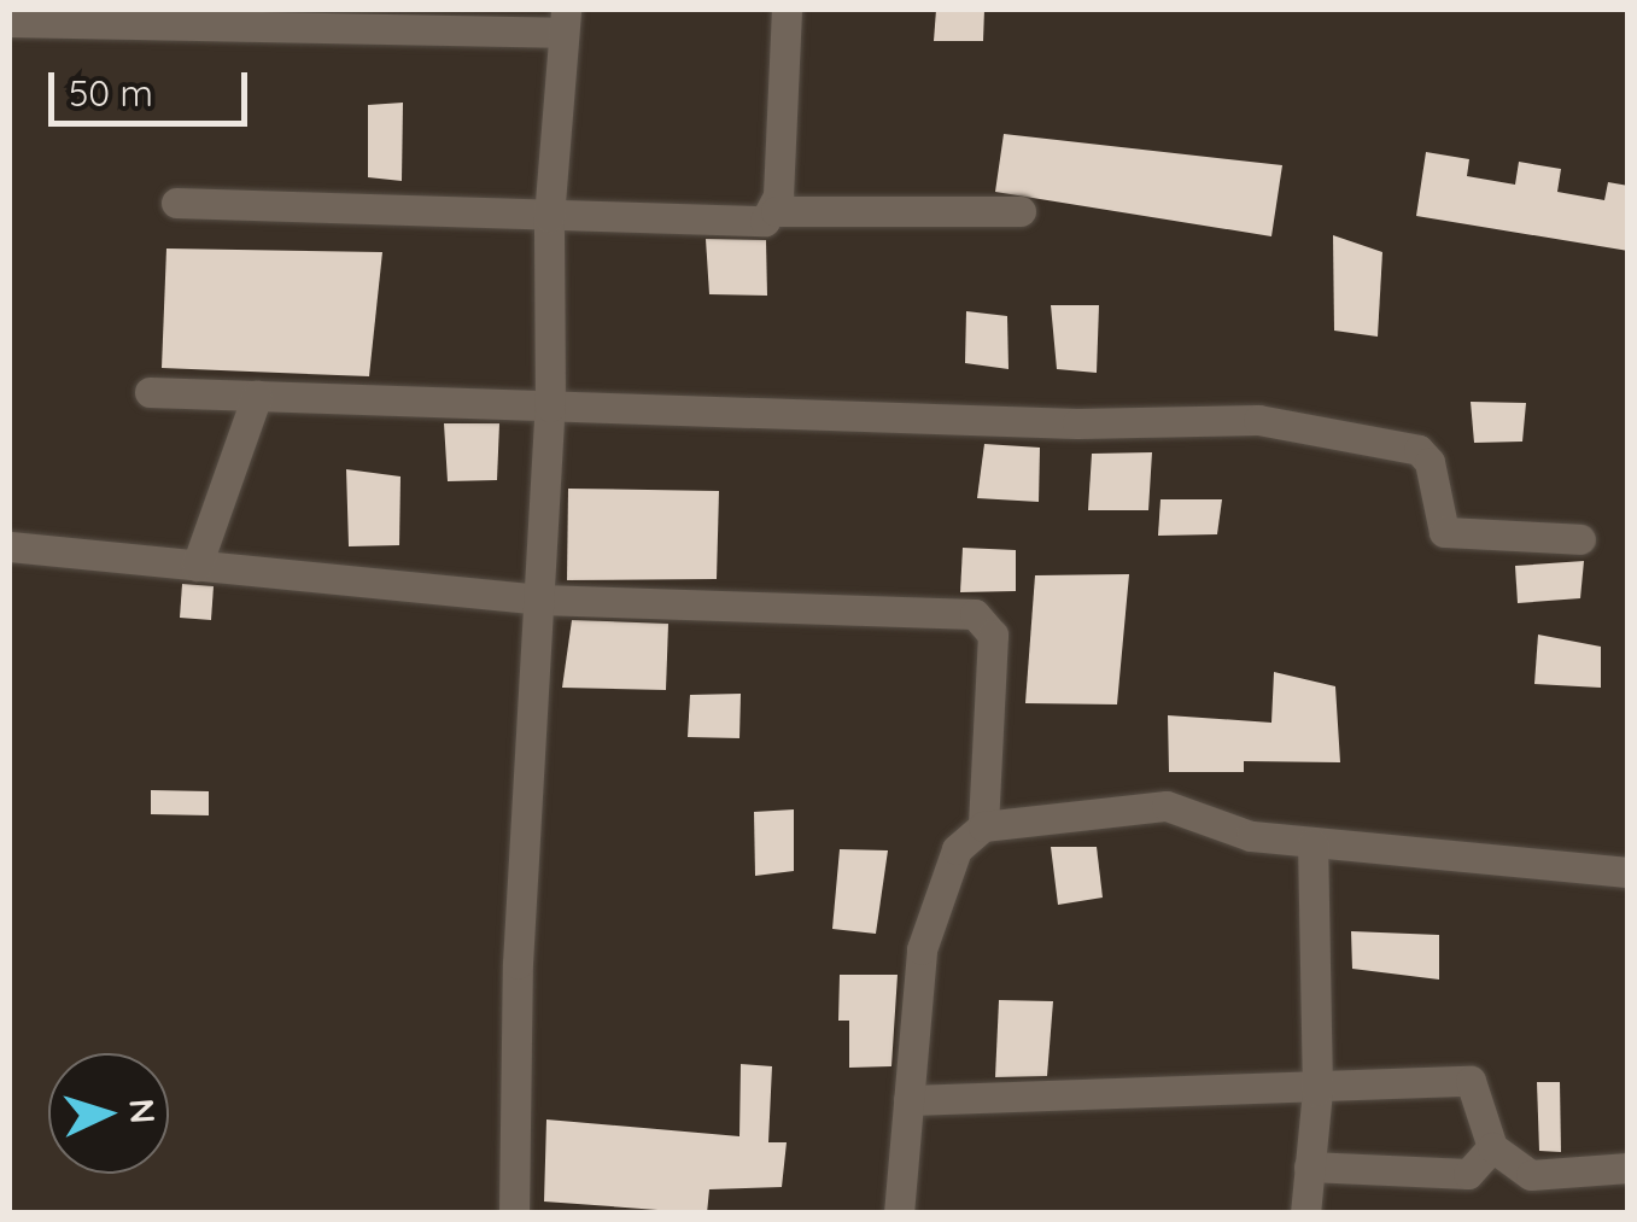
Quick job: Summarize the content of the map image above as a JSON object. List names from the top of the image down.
{
  "scale_bar": "50 m",
  "north": "right"
}
